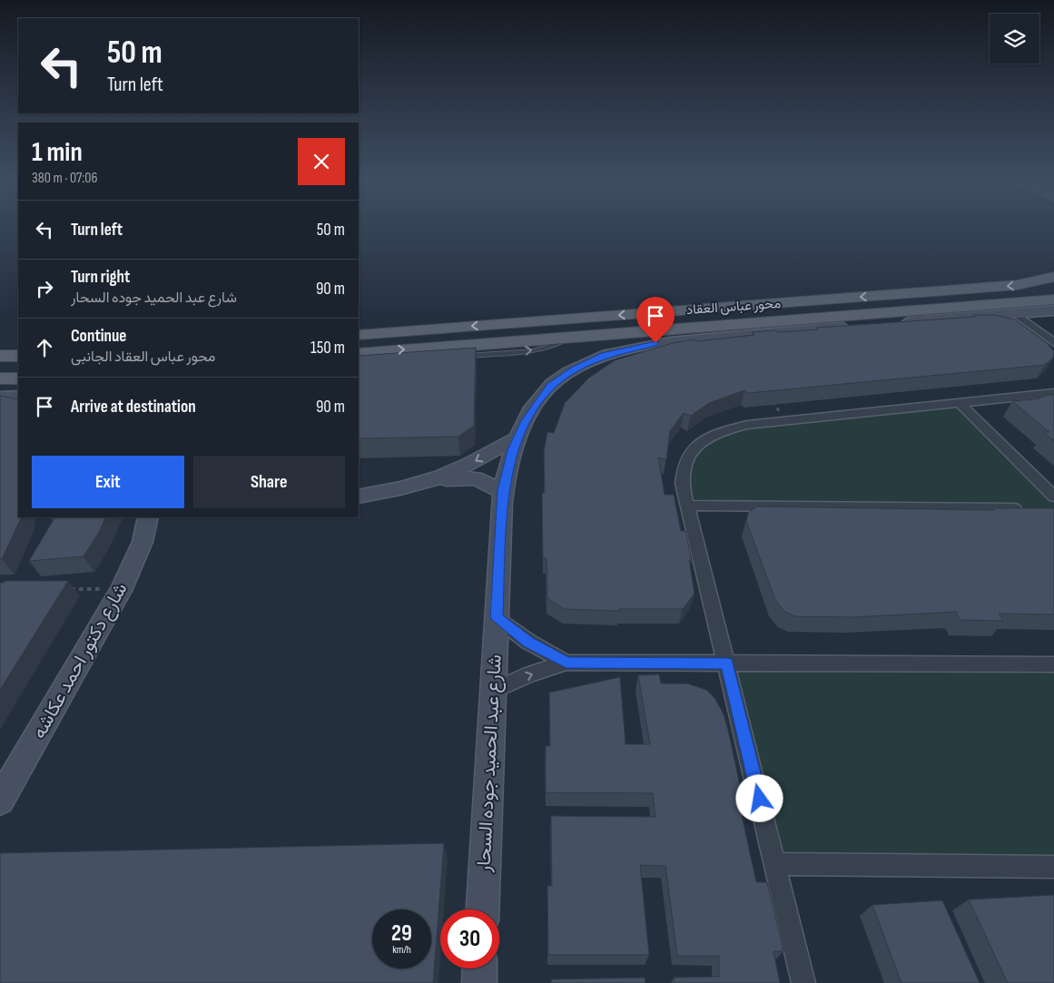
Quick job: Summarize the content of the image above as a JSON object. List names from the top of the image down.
{
  "streets": {
    "main road": ["محور عباس العقاد"],
    "street": ["شارع دكتور احمد عكاشه", "شارع عبد الحميد جوده السحار"]
  },
  "crossings": [
    ["محور عباس العقاد", "شارع عبد الحميد جوده السحار"]
  ],
  "page": {
    "turn": ["50 m", "Turn left"],
    "heading": ["1 min", "380 m · 07:06"],
    "list": [
      {
        "name": "Turn left",
        "value": "50 m"
      },
      {
        "name": "Turn right",
        "note": "شارع عبد الحميد جوده السحار",
        "value": "90 m"
      },
      {
        "name": "Continue",
        "note": "محور عباس العقاد الجانبى",
        "value": "150 m"
      },
      {
        "name": "Arrive at destination",
        "value": "90 m"
      }
    ],
    "buttons": ["Exit", "Share"],
    "speed": "29 km/h",
    "limit": "30"
  }
}
